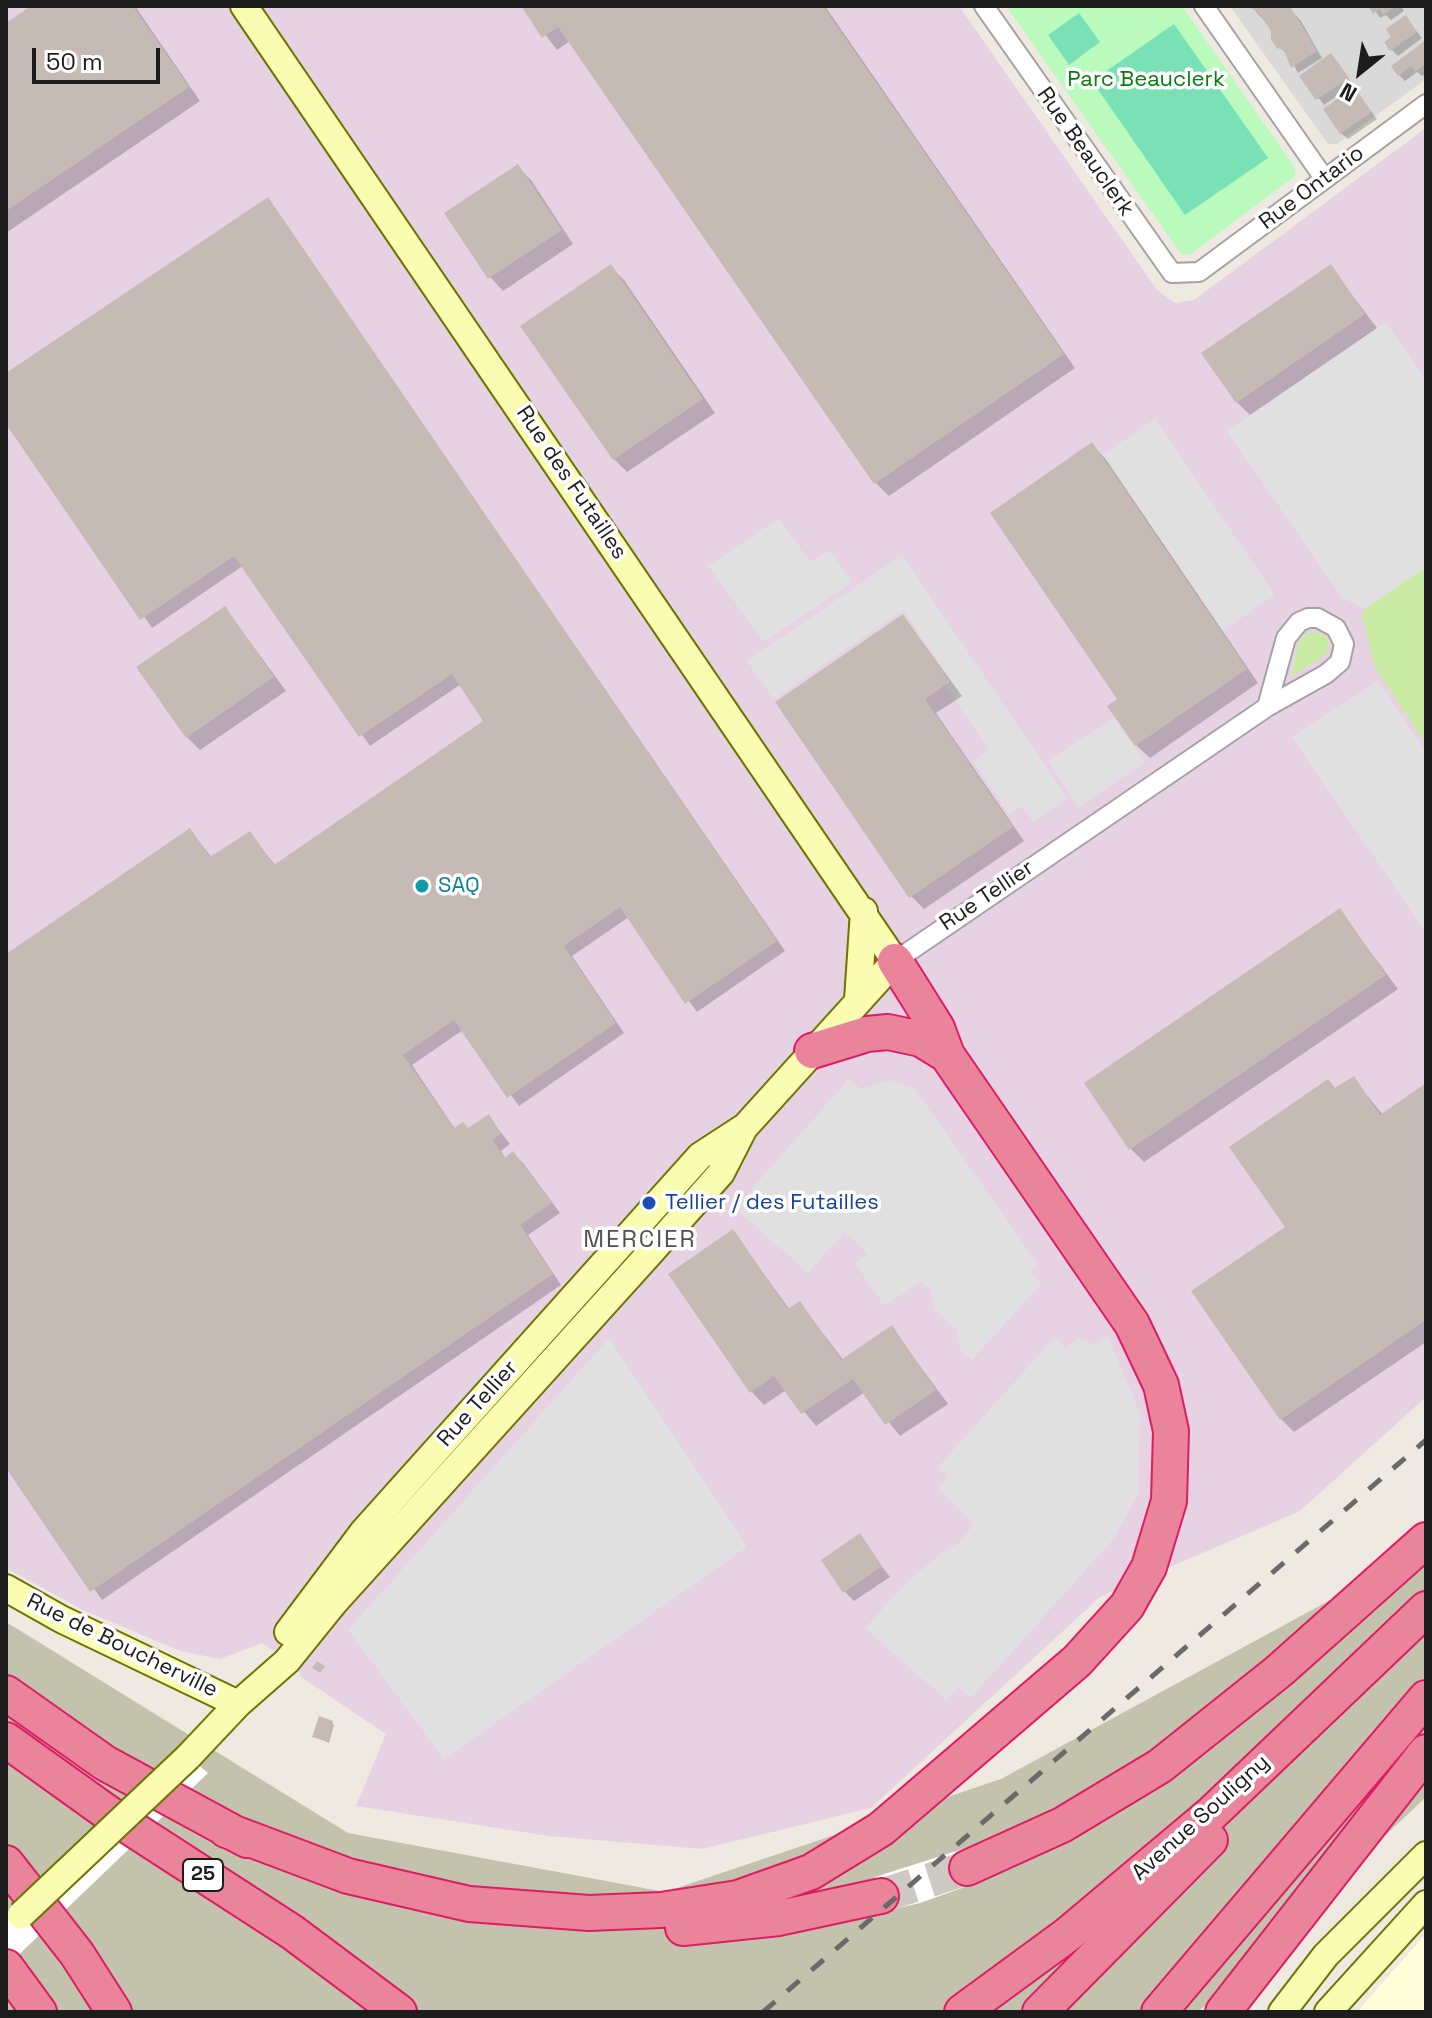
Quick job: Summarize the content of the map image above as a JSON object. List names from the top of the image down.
{
  "streets": {
    "highway": ["Avenue Souligny", "25"],
    "street": [
      "Rue Beauclerk",
      "Rue Ontario",
      "Rue des Futailles",
      "Rue Tellier",
      "Rue de Boucherville"
    ]
  },
  "crossings": [
    ["Rue Beauclerk", "Rue Ontario"],
    ["Rue des Futailles", "Rue Tellier"],
    ["Rue Tellier", "Rue de Boucherville"]
  ],
  "districts": ["MERCIER"],
  "parks": ["Parc Beauclerk"],
  "places": ["SAQ", "Tellier / des Futailles"],
  "scale_bar": "50 m",
  "north": "bottom left"
}
